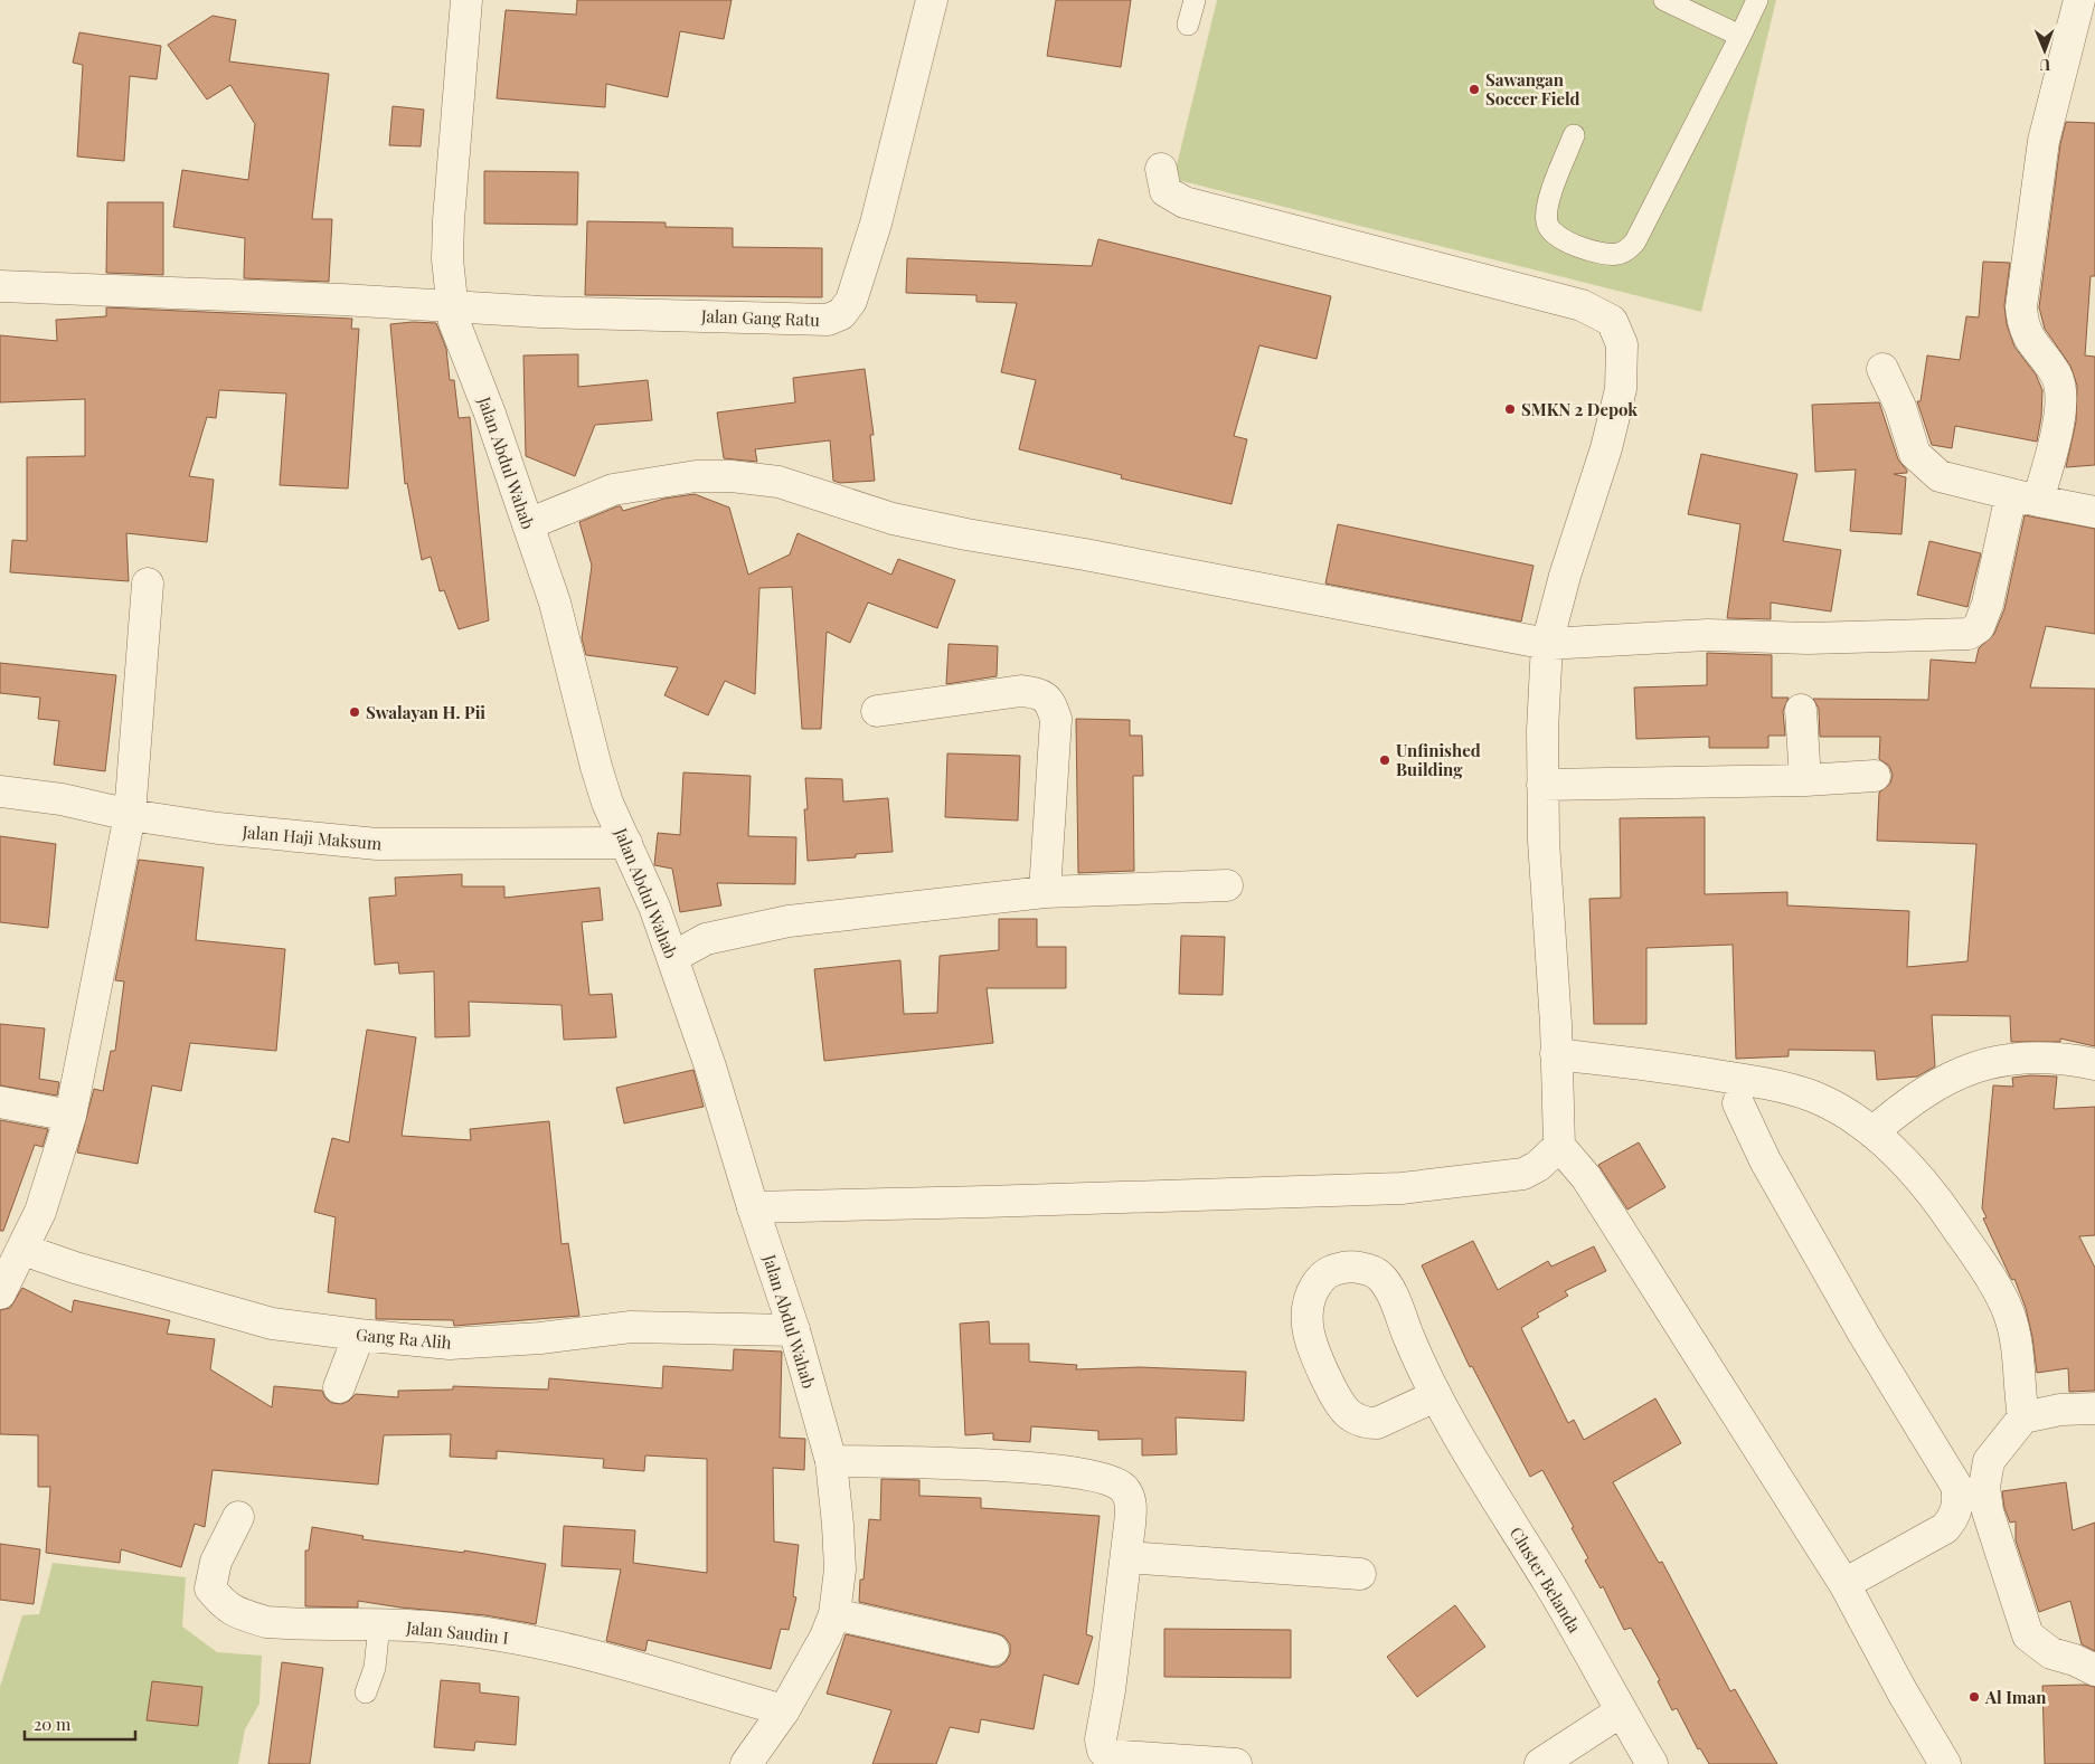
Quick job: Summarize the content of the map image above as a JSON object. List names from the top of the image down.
{
  "streets": {
    "street": [
      "Jalan Gang Ratu",
      "Jalan Abdul Wahab",
      "Jalan Haji Maksum",
      "Gang Ra Alih",
      "Cluster Belanda",
      "Jalan Saudin I"
    ]
  },
  "crossings": [
    ["Jalan Gang Ratu", "Jalan Abdul Wahab"],
    ["Jalan Abdul Wahab", "Jalan Haji Maksum"],
    ["Jalan Abdul Wahab", "Gang Ra Alih"],
    ["Jalan Abdul Wahab", "Jalan Saudin I"]
  ],
  "places": [
    "Sawangan Soccer Field",
    "SMKN 2 Depok",
    "Swalayan H. Pii",
    "Unfinished Building",
    "Al Iman"
  ],
  "scale_bar": "20 m",
  "north": "bottom"
}
